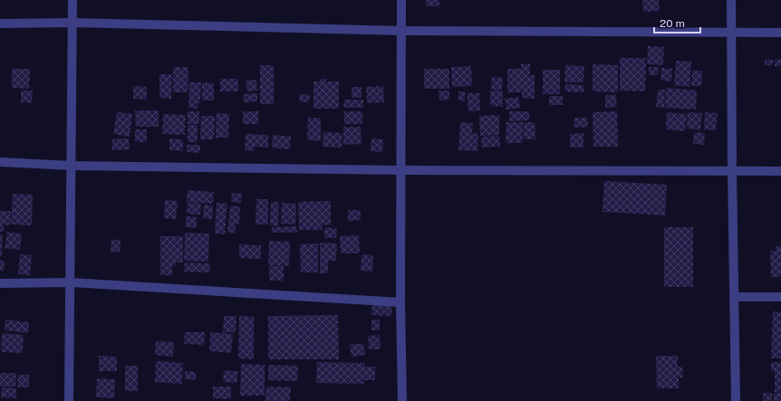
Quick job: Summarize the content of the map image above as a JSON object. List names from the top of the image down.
{
  "scale_bar": "20 m"
}
